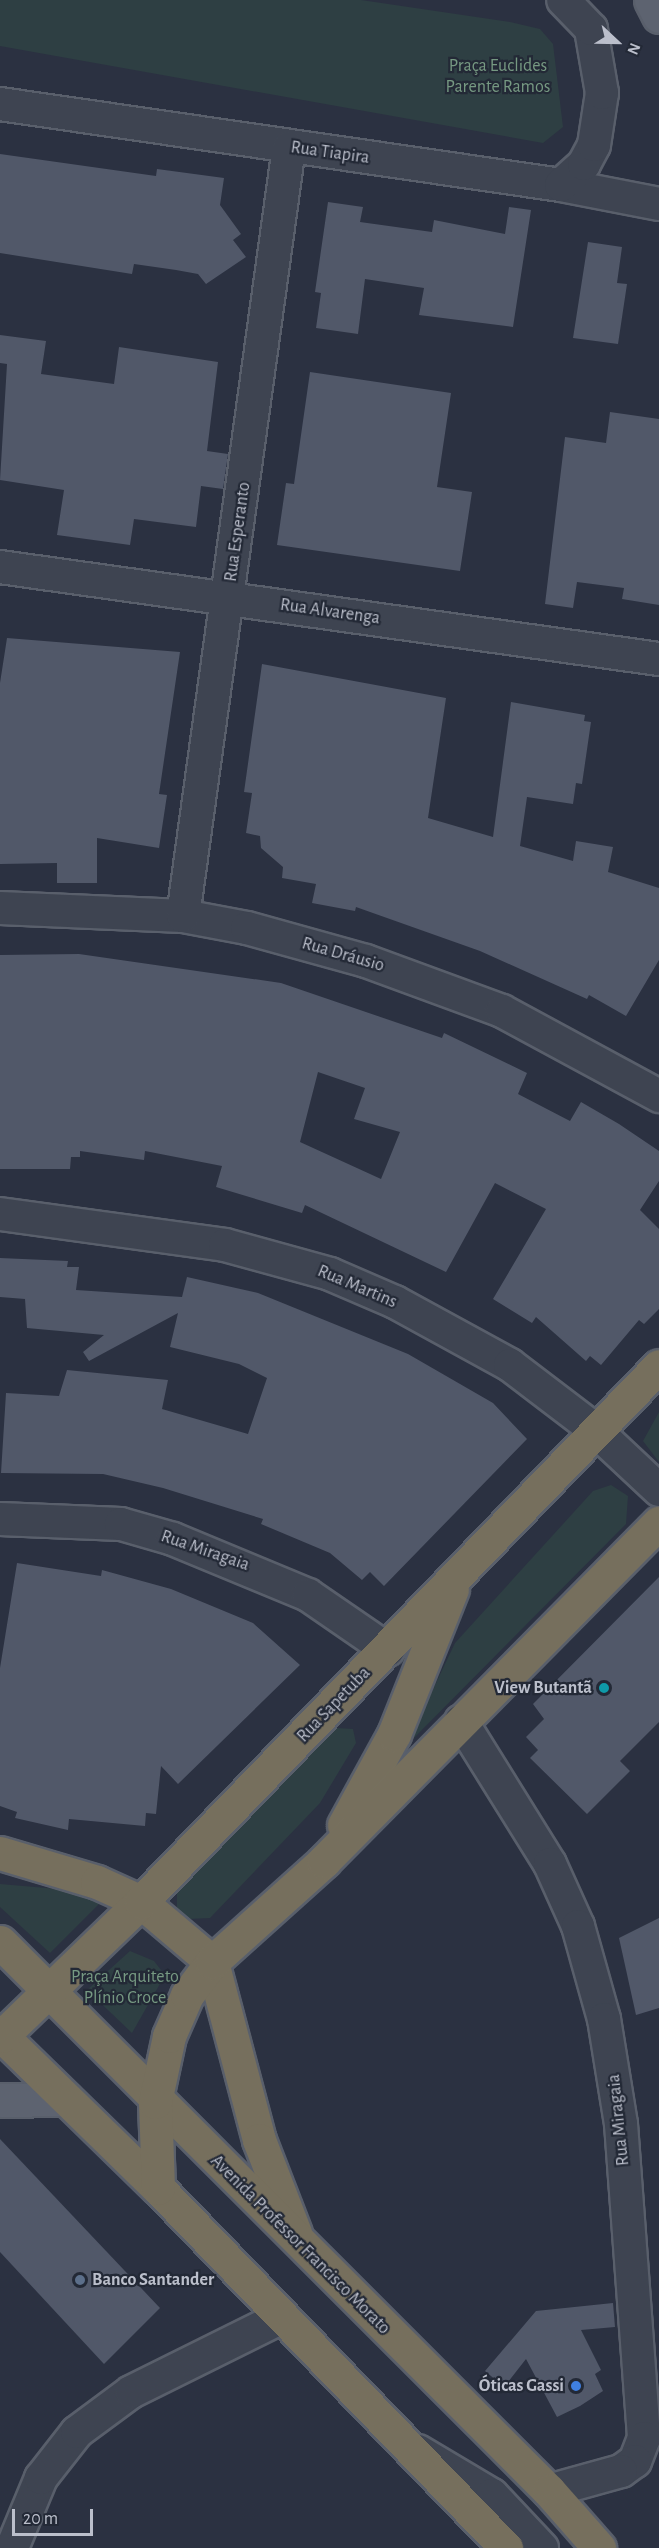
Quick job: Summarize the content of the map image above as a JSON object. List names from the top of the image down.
{
  "streets": {
    "highway": ["Rua Sapetuba", "Avenida Professor Francisco Morato"],
    "street": [
      "Rua Tiapira",
      "Rua Esperanto",
      "Rua Alvarenga",
      "Rua Dráusio",
      "Rua Martins",
      "Rua Miragaia"
    ]
  },
  "crossings": [
    ["Rua Tiapira", "Rua Esperanto"],
    ["Rua Esperanto", "Rua Alvarenga"],
    ["Rua Esperanto", "Rua Dráusio"],
    ["Rua Martins", "Rua Sapetuba"],
    ["Rua Miragaia", "Rua Sapetuba"],
    ["Rua Miragaia", "Avenida Professor Francisco Morato"],
    ["Rua Sapetuba", "Avenida Professor Francisco Morato"]
  ],
  "parks": ["Praça Euclides Parente Ramos", "Praça Arquiteto Plínio Croce"],
  "places": ["View Butantã", "Banco Santander", "Óticas Gassi"],
  "scale_bar": "20 m",
  "north": "right"
}
